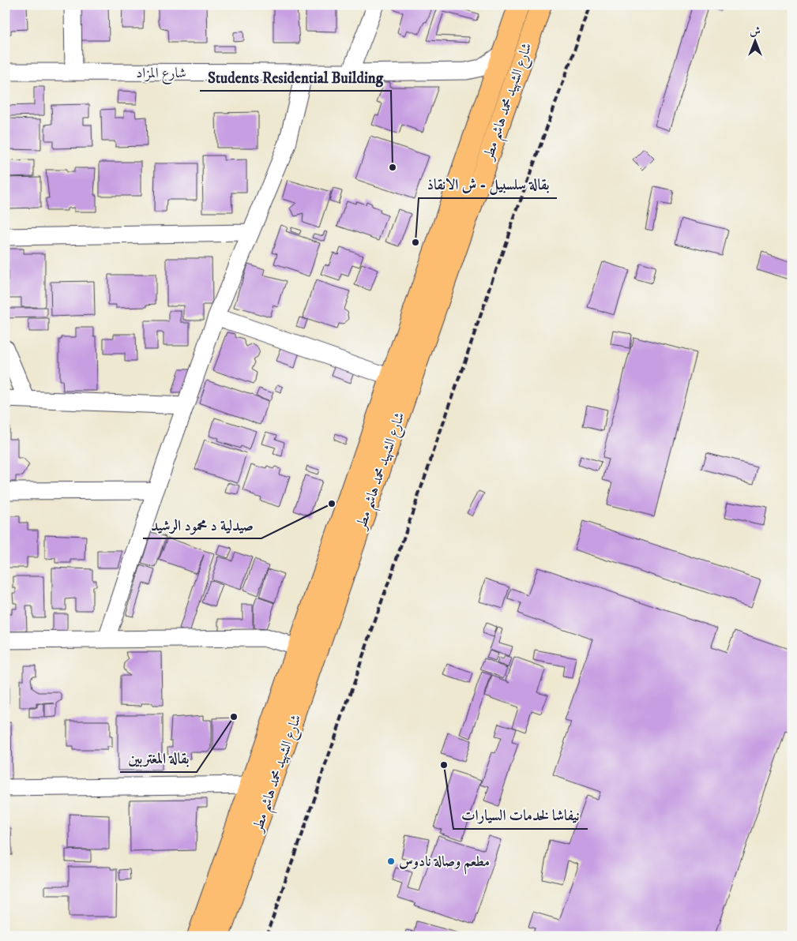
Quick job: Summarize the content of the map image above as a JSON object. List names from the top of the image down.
{
  "streets": {
    "main road": ["شارع الشهيد محمد هاشم مطر"],
    "street": ["شارع المزاد"]
  },
  "crossings": [
    ["شارع المزاد", "شارع الشهيد محمد هاشم مطر"]
  ],
  "places": [
    "Students Residential Building",
    "بقالة سلسبيل - ش الانقاذ",
    "صيدلية د محمود الرشيد",
    "بقالة المغتربين",
    "نيفاشا لخدمات السيارات",
    "مطعم وصالة نادوس"
  ],
  "north": "top"
}
